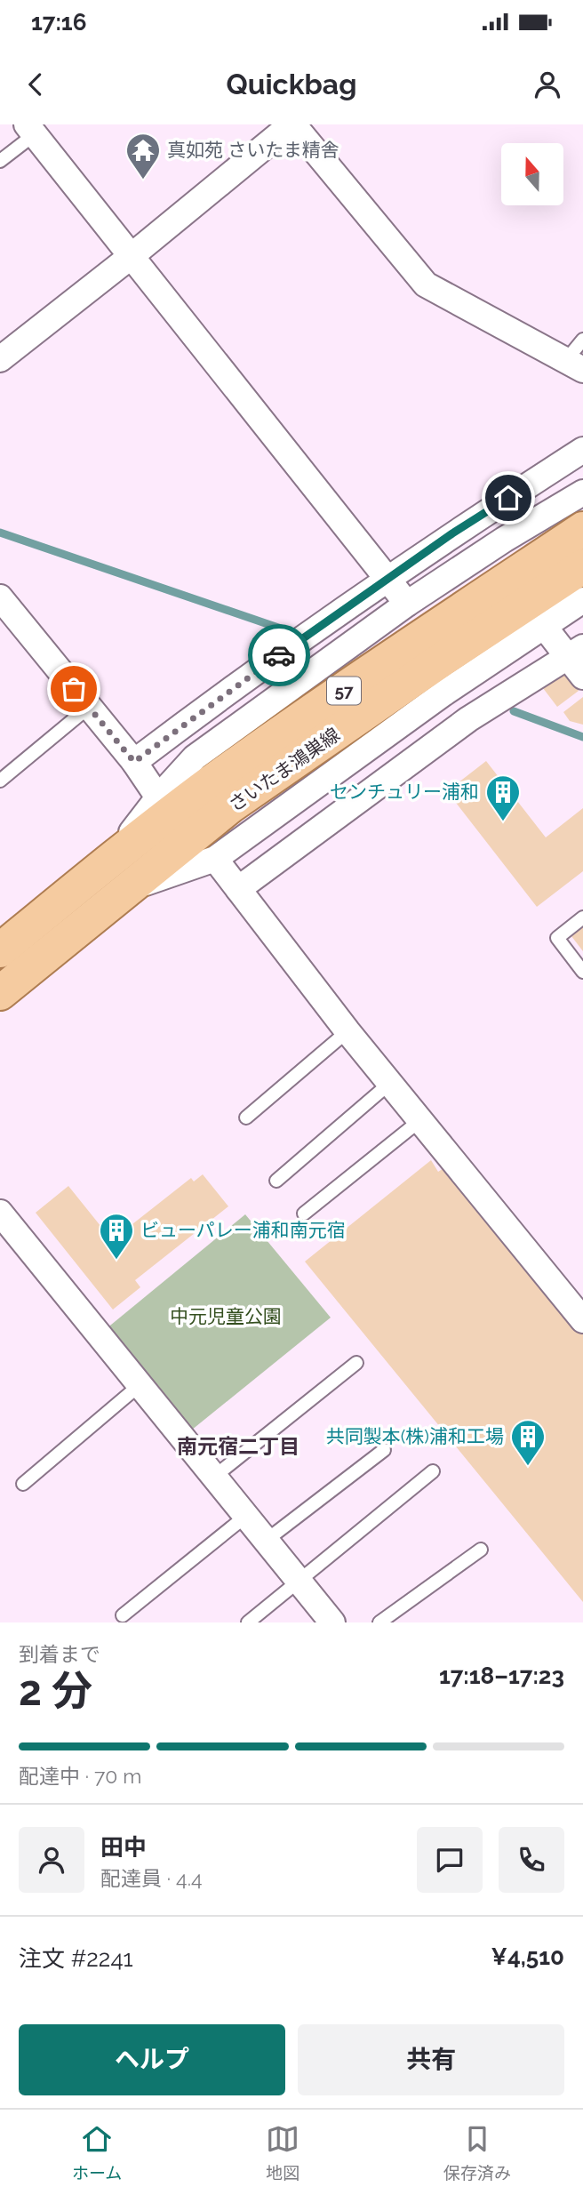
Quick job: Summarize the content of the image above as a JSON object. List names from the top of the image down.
{
  "streets": {
    "main road": ["57", "さいたま鴻巣線"]
  },
  "districts": ["南元宿二丁目"],
  "parks": ["中元児童公園"],
  "places": {
    "temple": ["真如苑 さいたま精舎"],
    "building": ["センチュリー浦和", "ビューパレー浦和南元宿", "共同製本(株)浦和工場"]
  },
  "north": "top",
  "page": {
    "status": "17:16",
    "header": "Quickbag",
    "heading": ["2 分", "到着まで", "17:18–17:23"],
    "panel": [
      "田中",
      "配達員 · 4.4",
      "注文 #2241",
      "¥4,510"
    ],
    "bar": "配達中 · 70 m",
    "buttons": ["ヘルプ", "共有"],
    "tabs": ["ホーム", "地図", "保存済み"]
  }
}
